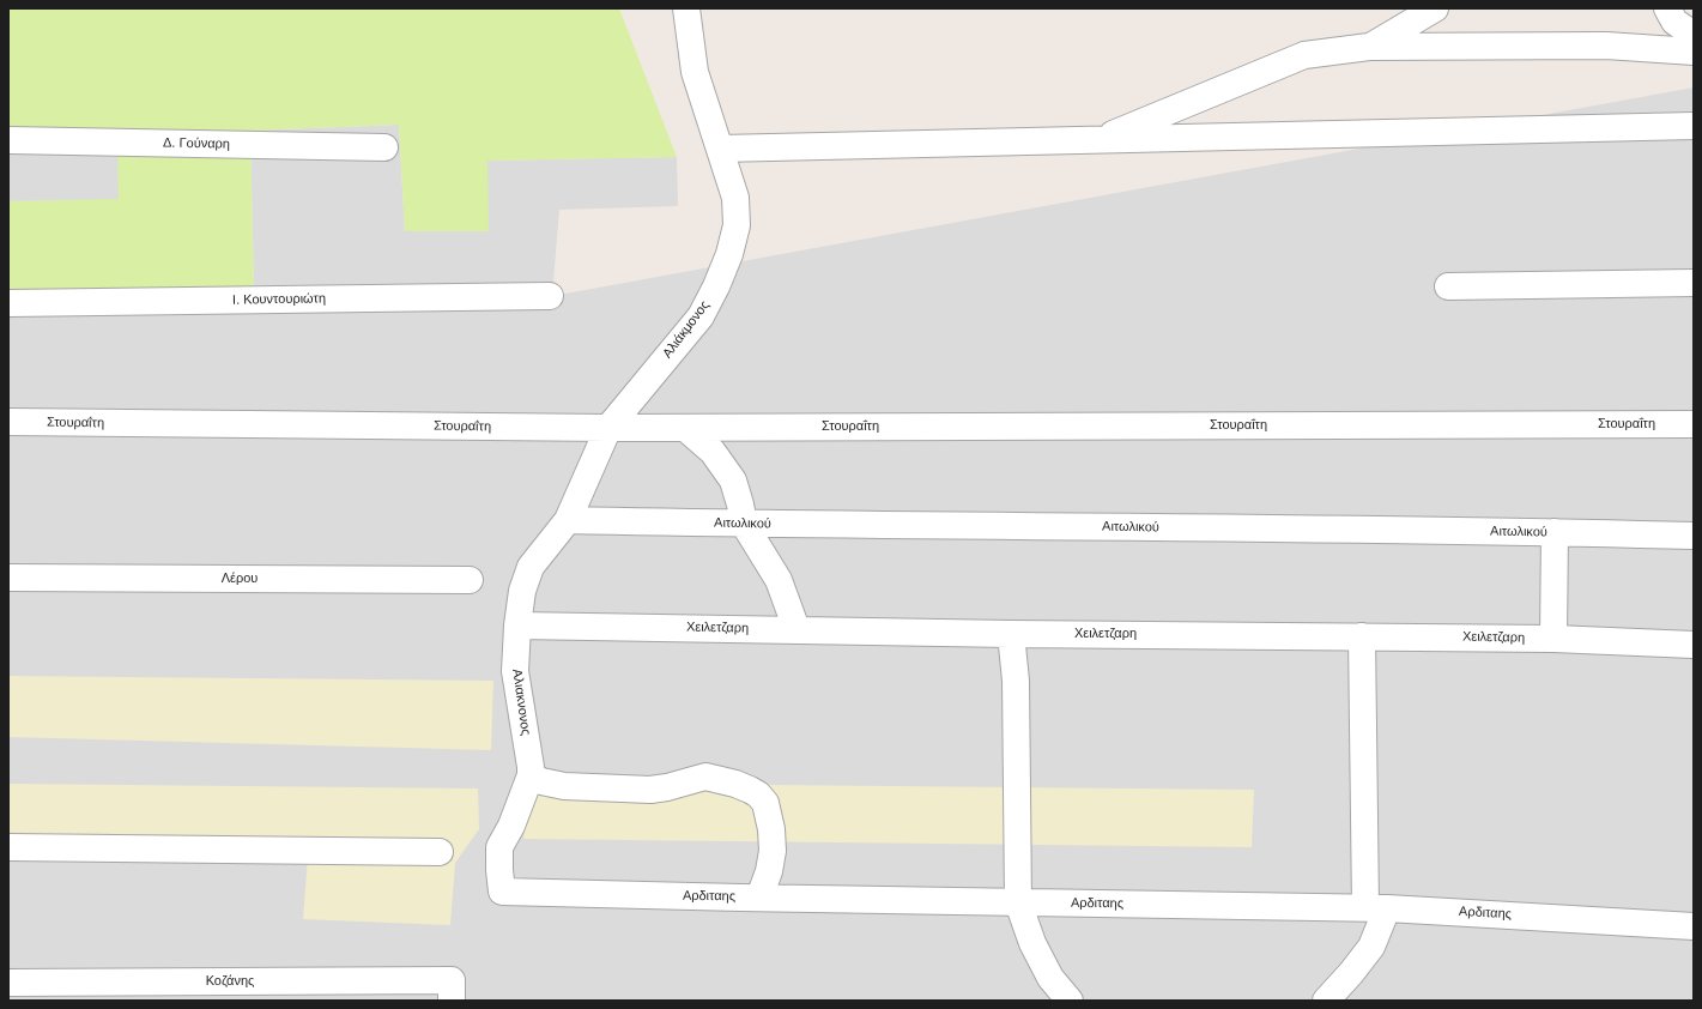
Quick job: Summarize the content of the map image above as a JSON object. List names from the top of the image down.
{
  "streets": {
    "street": [
      "Δ. Γούναρη",
      "Ι. Κουντουριώτη",
      "Αλιάκμονος",
      "Στουραΐτη",
      "Αιτωλικού",
      "Λέρου",
      "Χειλετζαρη",
      "Αλιακνονος",
      "Αρδιταης",
      "Κοζάνης"
    ]
  },
  "crossings": [
    ["Αλιάκμονος", "Στουραΐτη"],
    ["Αλιάκμονος", "Αιτωλικού"],
    ["Αλιάκμονος", "Αλιακνονος"],
    ["Αιτωλικού", "Αλιακνονος"],
    ["Χειλετζαρη", "Αλιακνονος"],
    ["Αλιακνονος", "Αρδιταης"]
  ]
}
